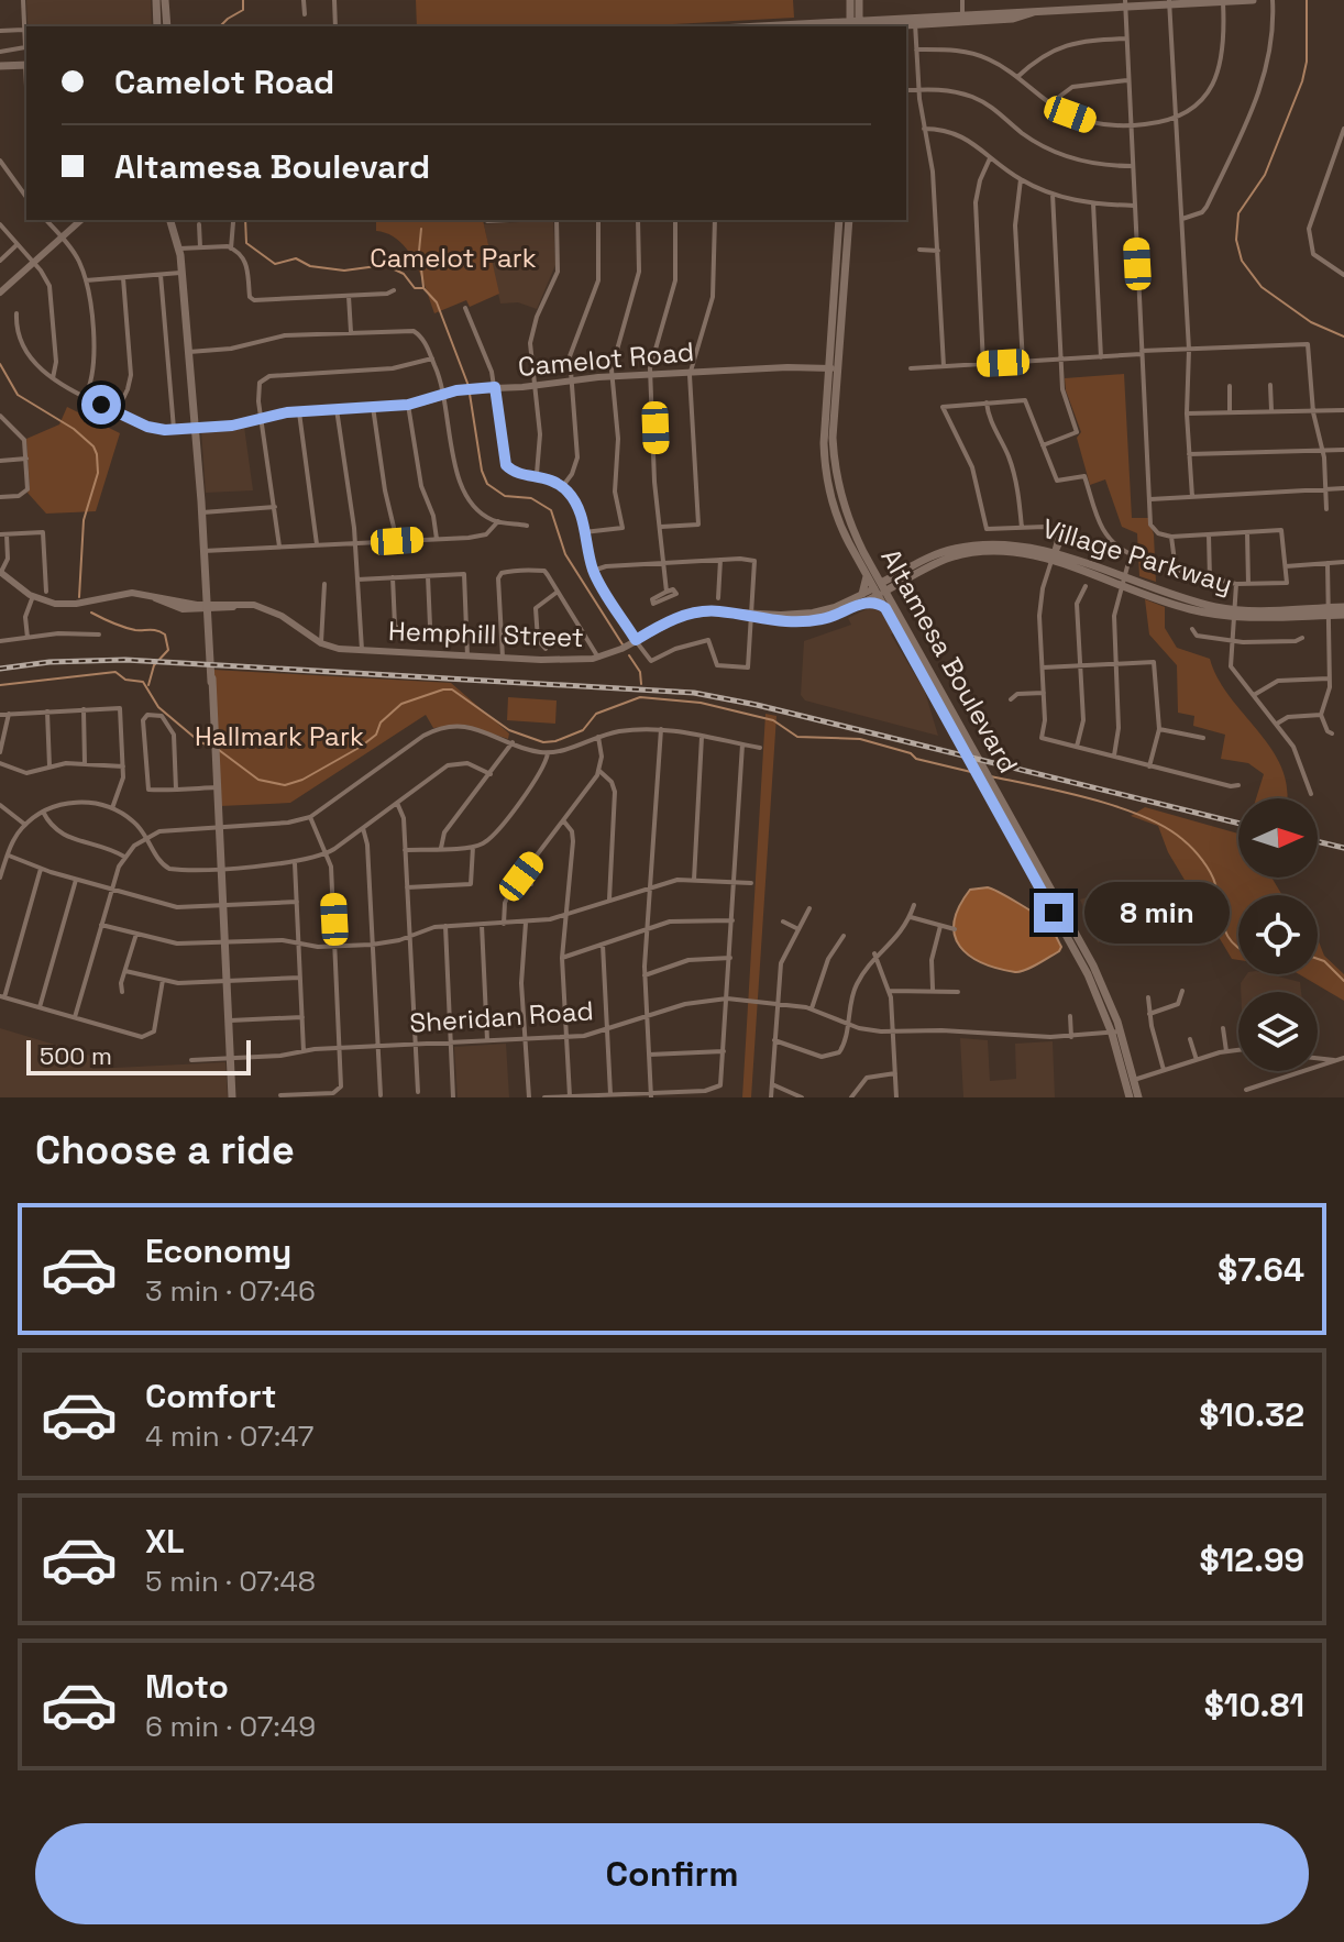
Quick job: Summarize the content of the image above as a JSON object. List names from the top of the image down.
{
  "streets": {
    "main road": ["Village Parkway", "Altamesa Boulevard"],
    "street": ["Camelot Road", "Hemphill Street", "Sheridan Road"]
  },
  "crossings": [
    ["Camelot Road", "Altamesa Boulevard"],
    ["Village Parkway", "Hemphill Street"],
    ["Village Parkway", "Altamesa Boulevard"],
    ["Hemphill Street", "Altamesa Boulevard"],
    ["Altamesa Boulevard", "Sheridan Road"]
  ],
  "parks": ["Camelot Park", "Hallmark Park"],
  "scale_bar": "500 m",
  "north": "right",
  "page": {
    "banner": ["Camelot Road", "Altamesa Boulevard"],
    "bubble": "8 min",
    "scale": "500 m",
    "heading": "Choose a ride",
    "list": [
      {
        "name": "Economy",
        "note": "3 min · 07:46",
        "value": "$7.64"
      },
      {
        "name": "Comfort",
        "note": "4 min · 07:47",
        "value": "$10.32"
      },
      {
        "name": "XL",
        "note": "5 min · 07:48",
        "value": "$12.99"
      },
      {
        "name": "Moto",
        "note": "6 min · 07:49",
        "value": "$10.81"
      }
    ],
    "buttons": "Confirm"
  }
}
